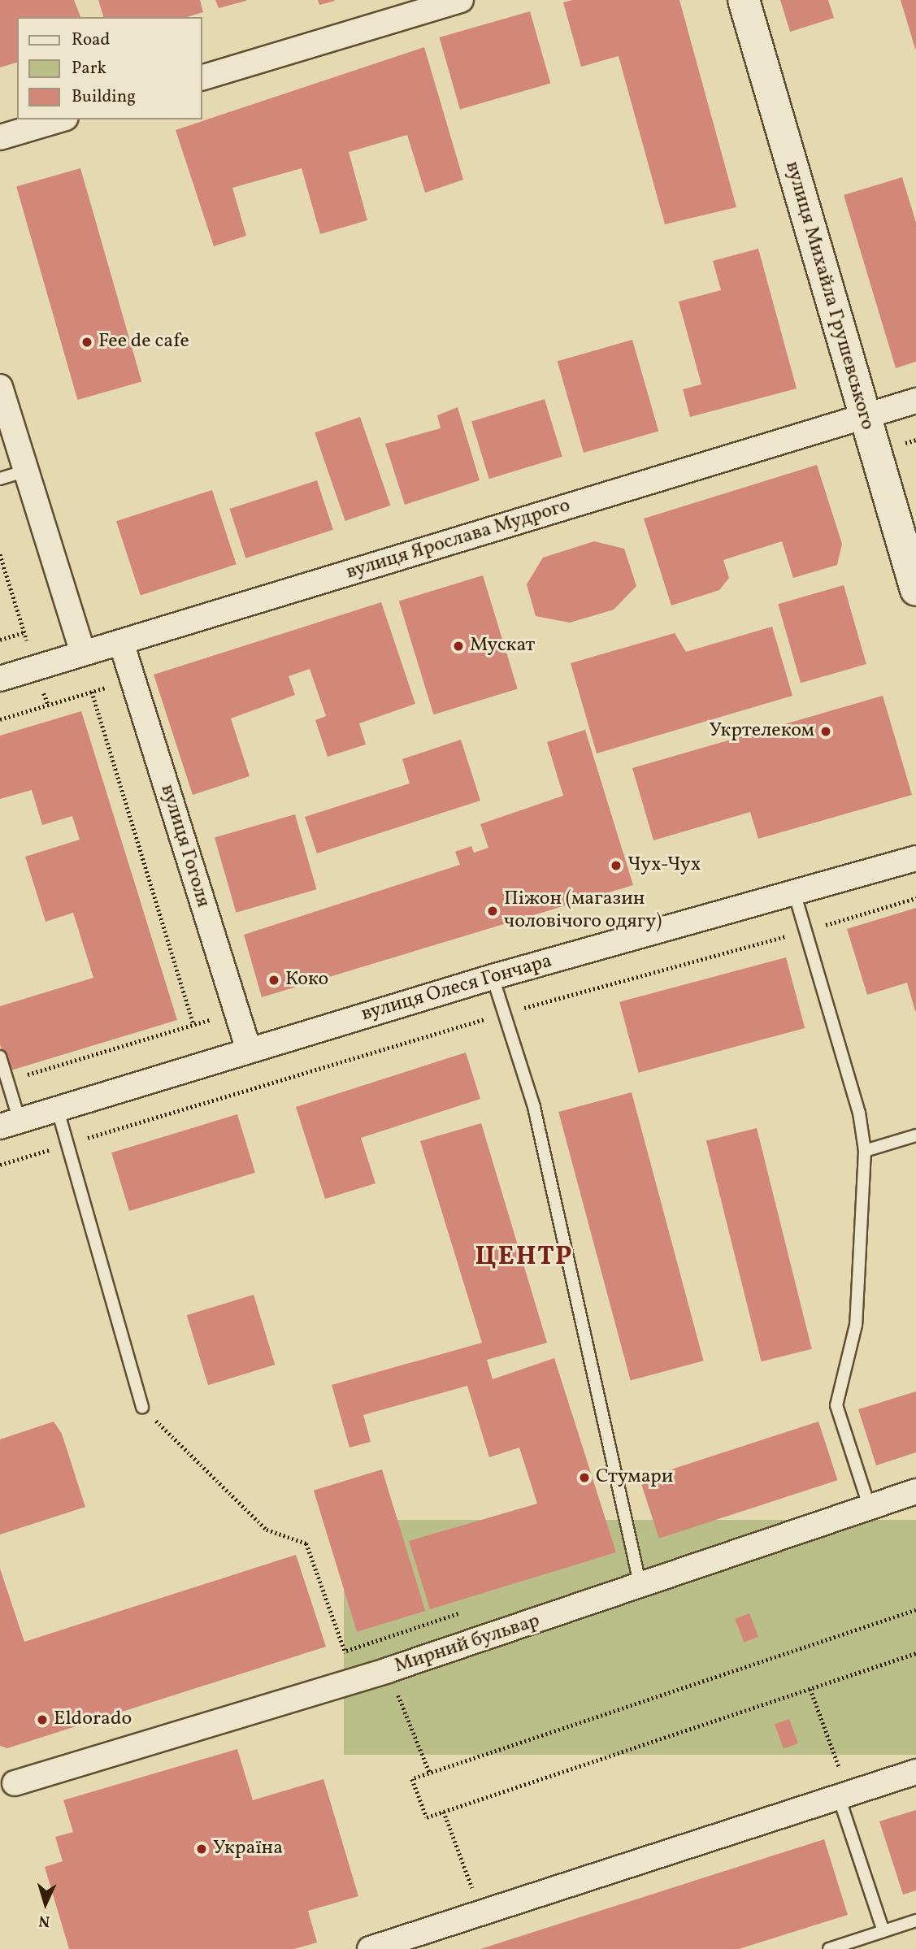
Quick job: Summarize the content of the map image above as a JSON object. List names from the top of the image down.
{
  "streets": {
    "street": [
      "вулиця Михайла Грушевського",
      "вулиця Ярослава Мудрого",
      "вулиця Гоголя",
      "вулиця Олеся Гончара",
      "Мирний бульвар"
    ]
  },
  "crossings": [
    ["вулиця Михайла Грушевського", "вулиця Ярослава Мудрого"],
    ["вулиця Ярослава Мудрого", "вулиця Гоголя"],
    ["вулиця Гоголя", "вулиця Олеся Гончара"]
  ],
  "districts": ["ЦЕНТР"],
  "places": [
    "Fee de cafe",
    "Мускат",
    "Укртелеком",
    "Чух-Чух",
    "Піжон (магазин чоловічого одягу)",
    "Коко",
    "Стумари",
    "Eldorado",
    "Україна"
  ],
  "legend": ["Road", "Park", "Building"],
  "north": "bottom"
}
